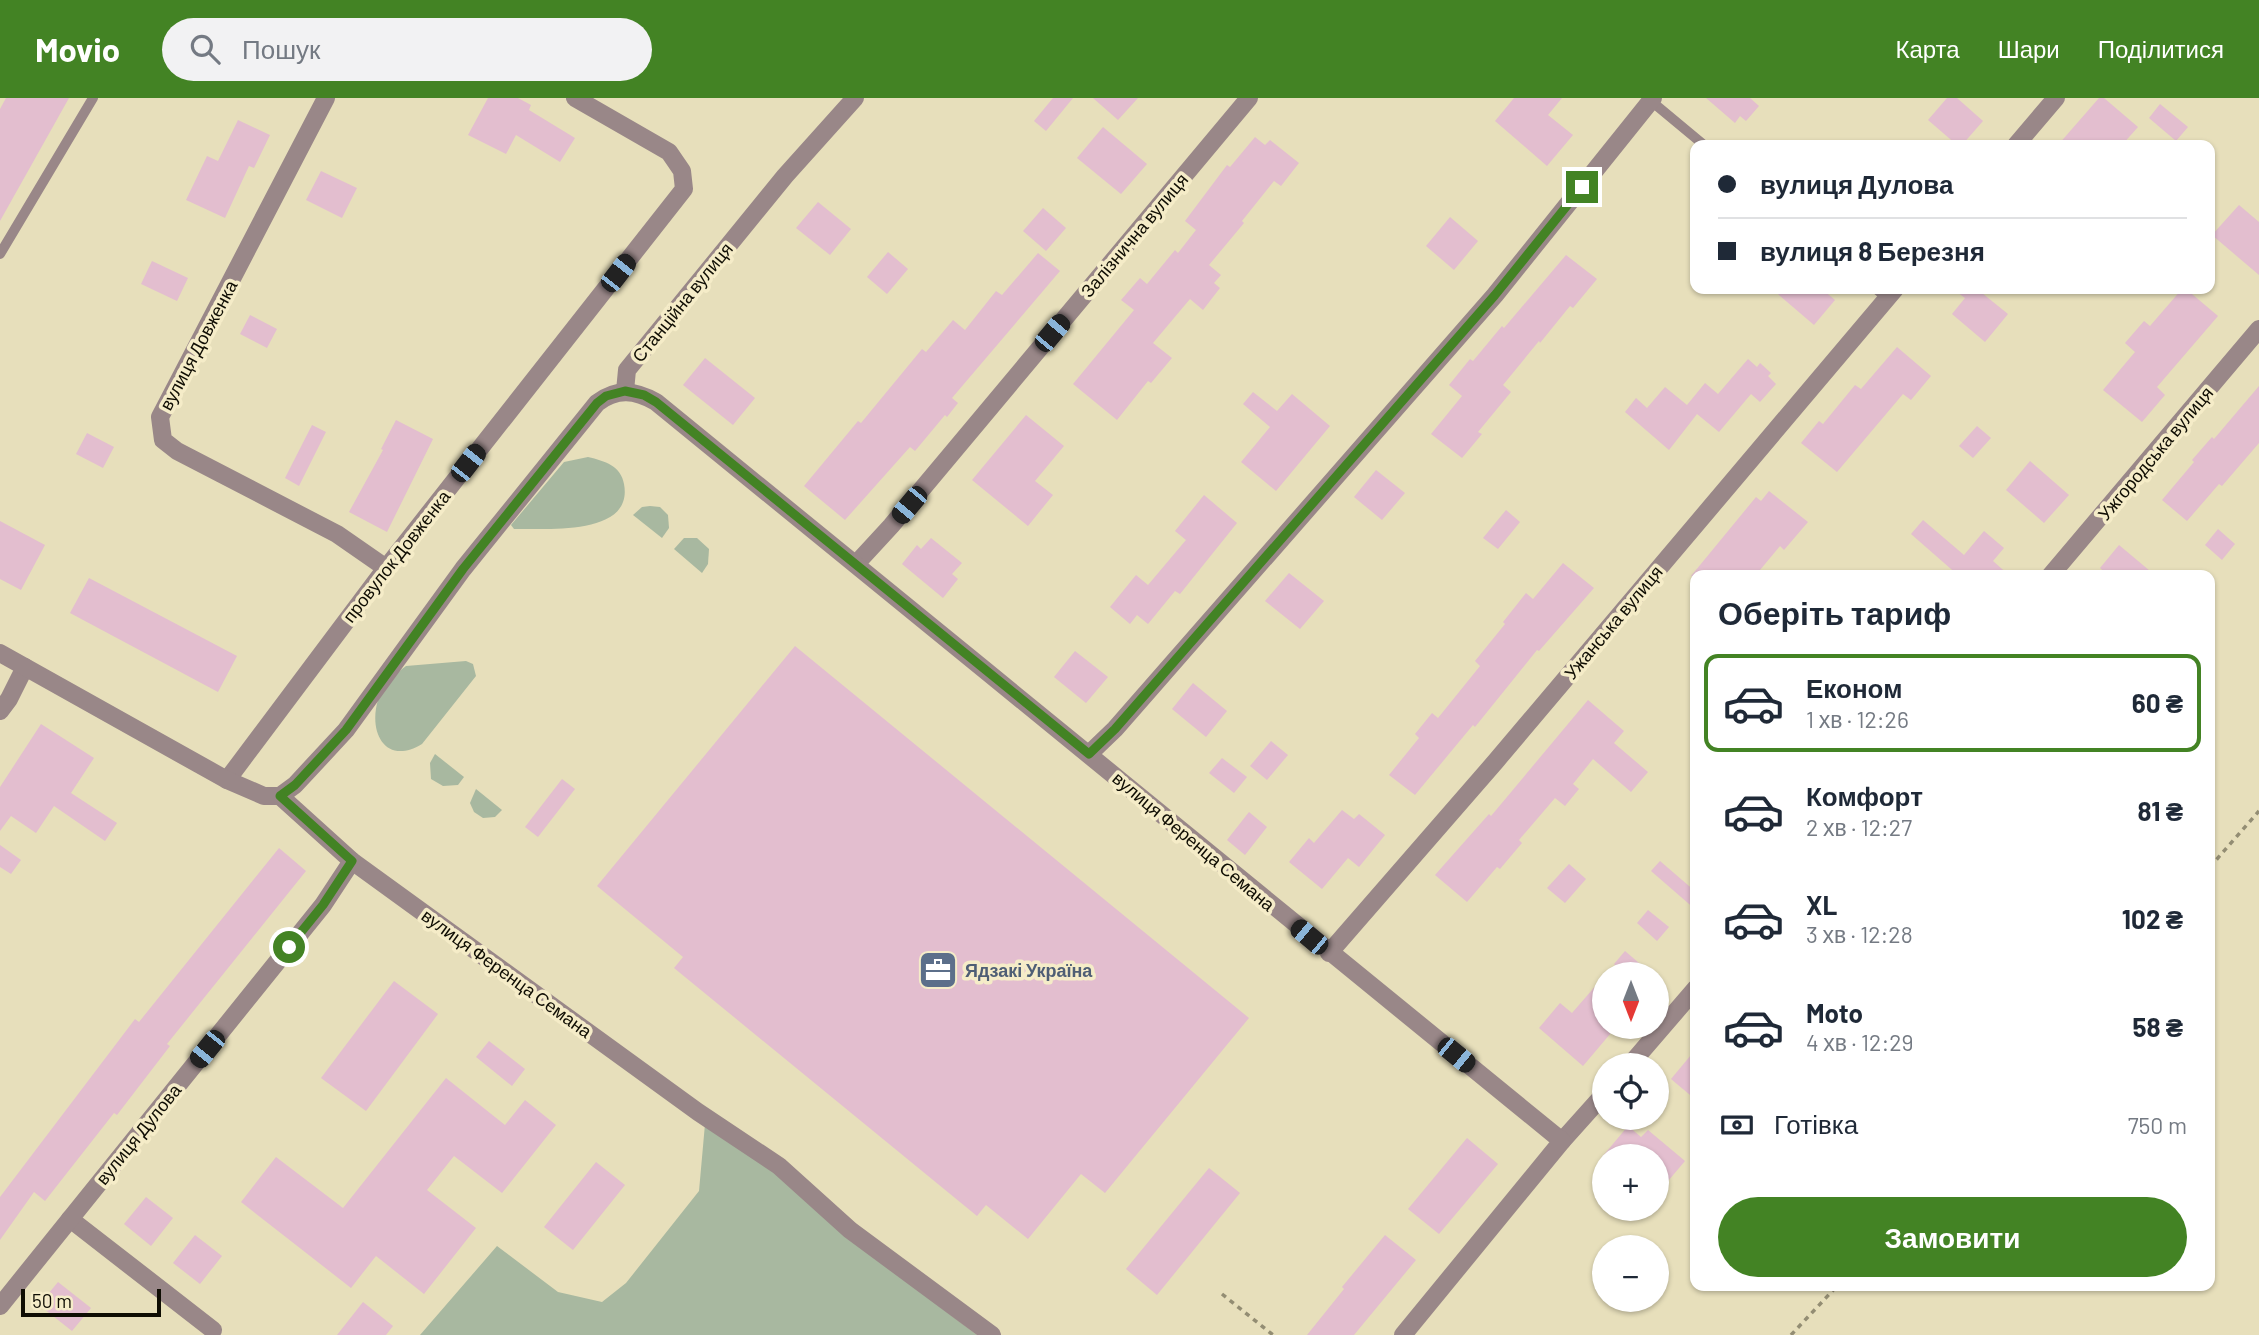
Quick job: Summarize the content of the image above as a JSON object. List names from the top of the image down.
{
  "streets": {
    "street": [
      "Залізнична вулиця",
      "Станційна вулиця",
      "вулиця Довженка",
      "Ужгородська вулиця",
      "провулок Довженка",
      "Ужанська вулиця",
      "вулиця Ференца Семана",
      "вулиця Дулова"
    ]
  },
  "crossings": [
    ["Залізнична вулиця", "вулиця Ференца Семана"],
    ["Станційна вулиця", "вулиця Ференца Семана"],
    ["вулиця Довженка", "провулок Довженка"],
    ["провулок Довженка", "вулиця Ференца Семана"],
    ["Ужанська вулиця", "вулиця Ференца Семана"],
    ["вулиця Ференца Семана", "вулиця Дулова"]
  ],
  "places": {
    "office": ["Ядзакі Україна"]
  },
  "scale_bar": "50 m",
  "north": "bottom",
  "page": {
    "header": "Movio",
    "search": "Пошук",
    "nav": ["Карта", "Шари", "Поділитися"],
    "banner": ["вулиця Дулова", "вулиця 8 Березня"],
    "heading": "Оберіть тариф",
    "list": [
      {
        "name": "Економ",
        "note": "1 хв · 12:26",
        "value": "60 ₴"
      },
      {
        "name": "Комфорт",
        "note": "2 хв · 12:27",
        "value": "81 ₴"
      },
      {
        "name": "XL",
        "note": "3 хв · 12:28",
        "value": "102 ₴"
      },
      {
        "name": "Moto",
        "note": "4 хв · 12:29",
        "value": "58 ₴"
      }
    ],
    "map_buttons": ["+", "−"],
    "pay": ["Готівка", "750 m"],
    "buttons": "Замовити",
    "scale": "50 m"
  }
}
